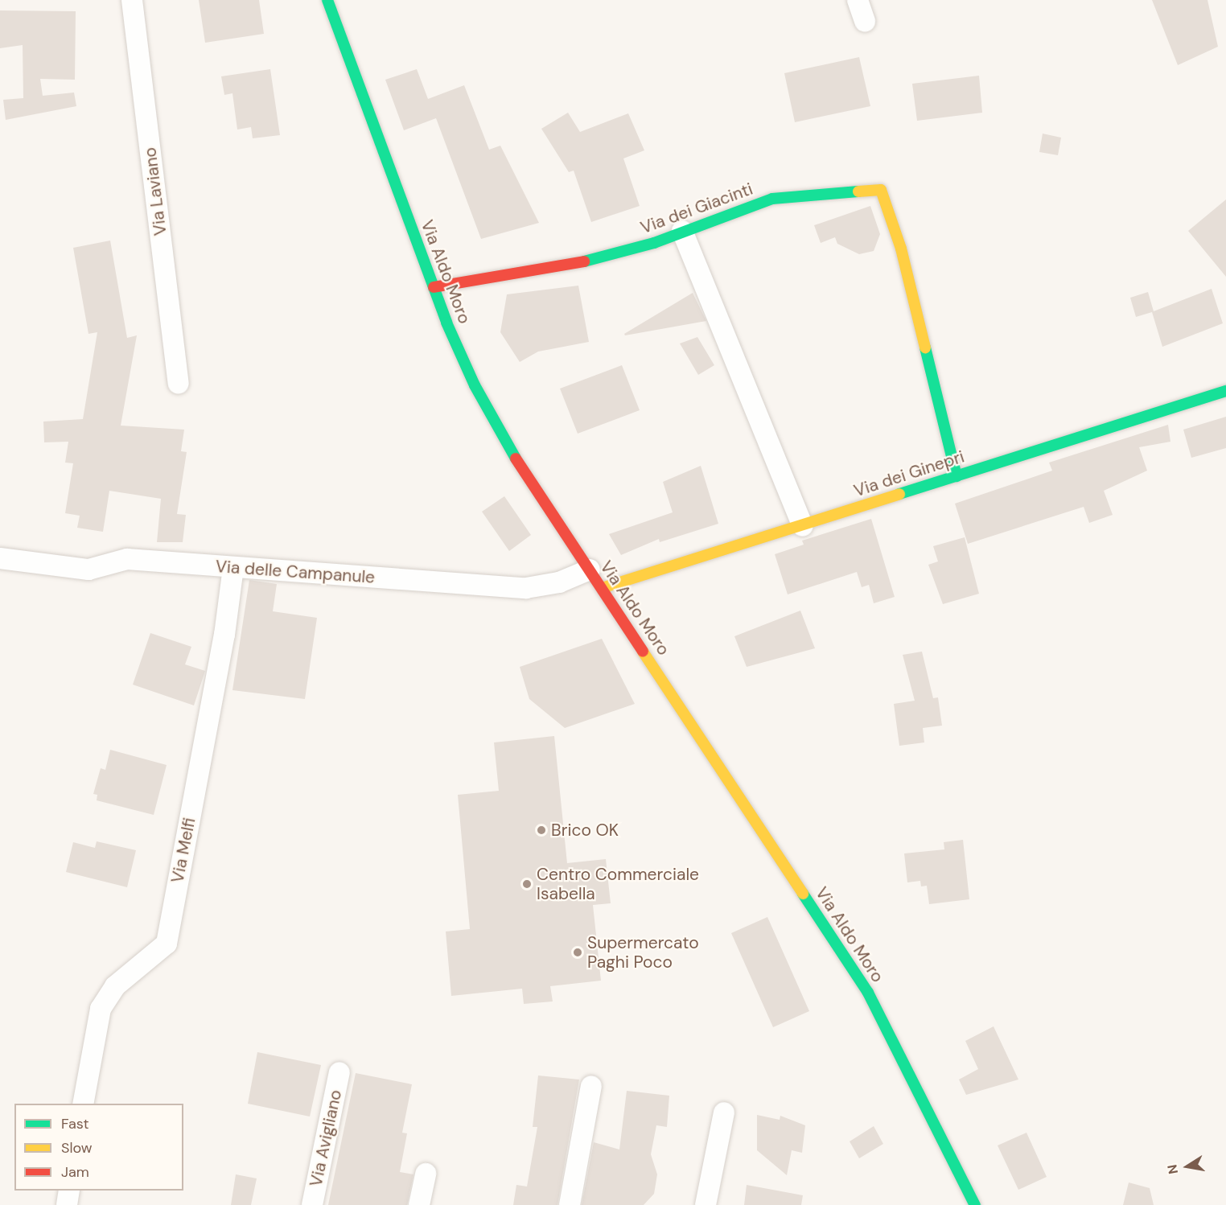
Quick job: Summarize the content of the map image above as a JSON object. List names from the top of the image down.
{
  "streets": {
    "street": [
      "Via Laviano",
      "Via dei Giacinti",
      "Via Aldo Moro",
      "Via dei Ginepri",
      "Via delle Campanule",
      "Via Melfi",
      "Via Avigliano"
    ]
  },
  "crossings": [
    ["Via dei Giacinti", "Via Aldo Moro"],
    ["Via dei Giacinti", "Via dei Ginepri"],
    ["Via Aldo Moro", "Via dei Ginepri"],
    ["Via Aldo Moro", "Via delle Campanule"],
    ["Via delle Campanule", "Via Melfi"]
  ],
  "places": ["Brico OK", "Centro Commerciale Isabella", "Supermercato Paghi Poco"],
  "legend": ["Fast", "Slow", "Jam"],
  "north": "left"
}
